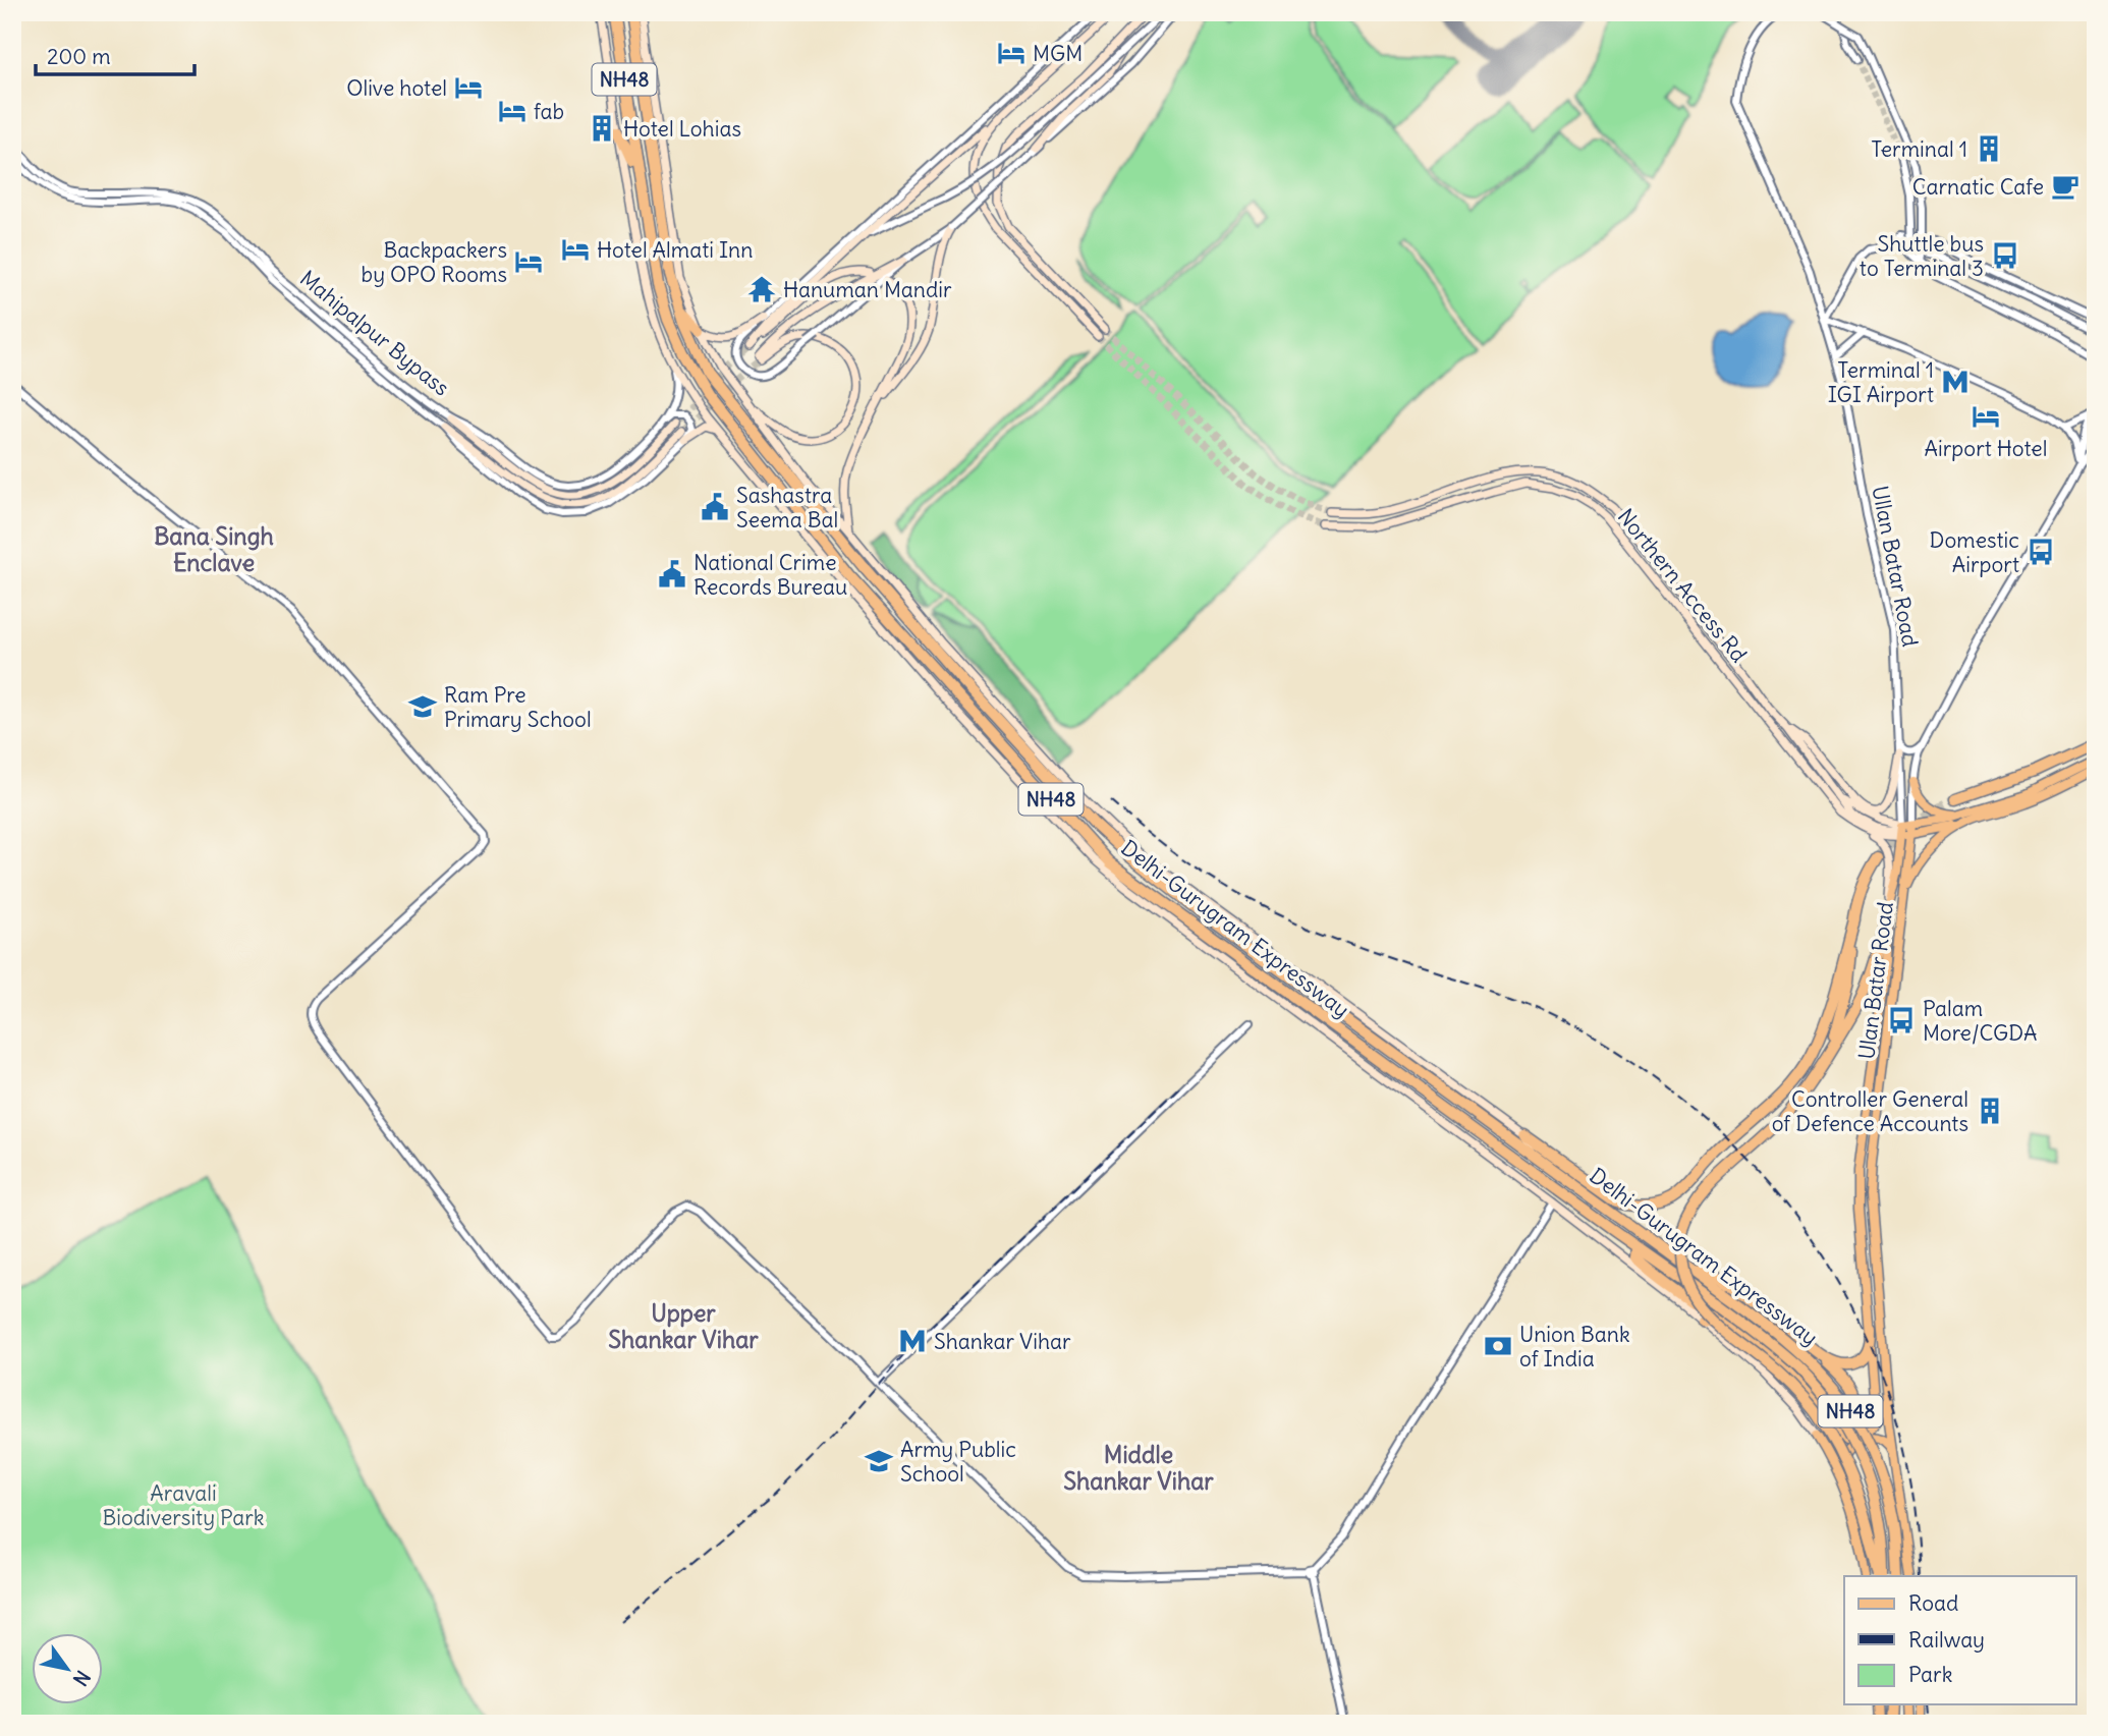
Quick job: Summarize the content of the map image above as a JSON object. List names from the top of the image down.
{
  "streets": {
    "highway": ["NH48", "Delhi-Gurugram Expressway"],
    "main road": ["Northern Access Rd", "Ulan Batar Road"],
    "street": ["Mahipalpur Bypass", "Ullan Batar Road"]
  },
  "crossings": [
    ["NH48", "Delhi-Gurugram Expressway"],
    ["Ullan Batar Road", "Northern Access Rd"],
    ["Ullan Batar Road", "Ulan Batar Road"],
    ["Northern Access Rd", "Ulan Batar Road"]
  ],
  "districts": ["Bana Singh Enclave", "Upper Shankar Vihar", "Middle Shankar Vihar"],
  "parks": ["Aravali Biodiversity Park"],
  "places": {
    "hotel": [
      "MGM",
      "Olive hotel",
      "fab",
      "Hotel Almati Inn",
      "Backpackers by OPO Rooms",
      "Airport Hotel"
    ],
    "building": ["Hotel Lohias", "Terminal 1", "Controller General of Defence Accounts"],
    "cafe": ["Carnatic Cafe"],
    "bus stop": ["Shuttle bus to Terminal 3", "Domestic Airport", "Palam More/CGDA"],
    "temple": ["Hanuman Mandir"],
    "metro station": ["Terminal 1 IGI Airport", "Shankar Vihar"],
    "public building": ["Sashastra Seema Bal", "National Crime Records Bureau"],
    "school or university": ["Ram Pre Primary School", "Army Public School"],
    "bank": ["Union Bank of India"]
  },
  "legend": ["Road", "Railway", "Park"],
  "scale_bar": "200 m",
  "north": "bottom right"
}
